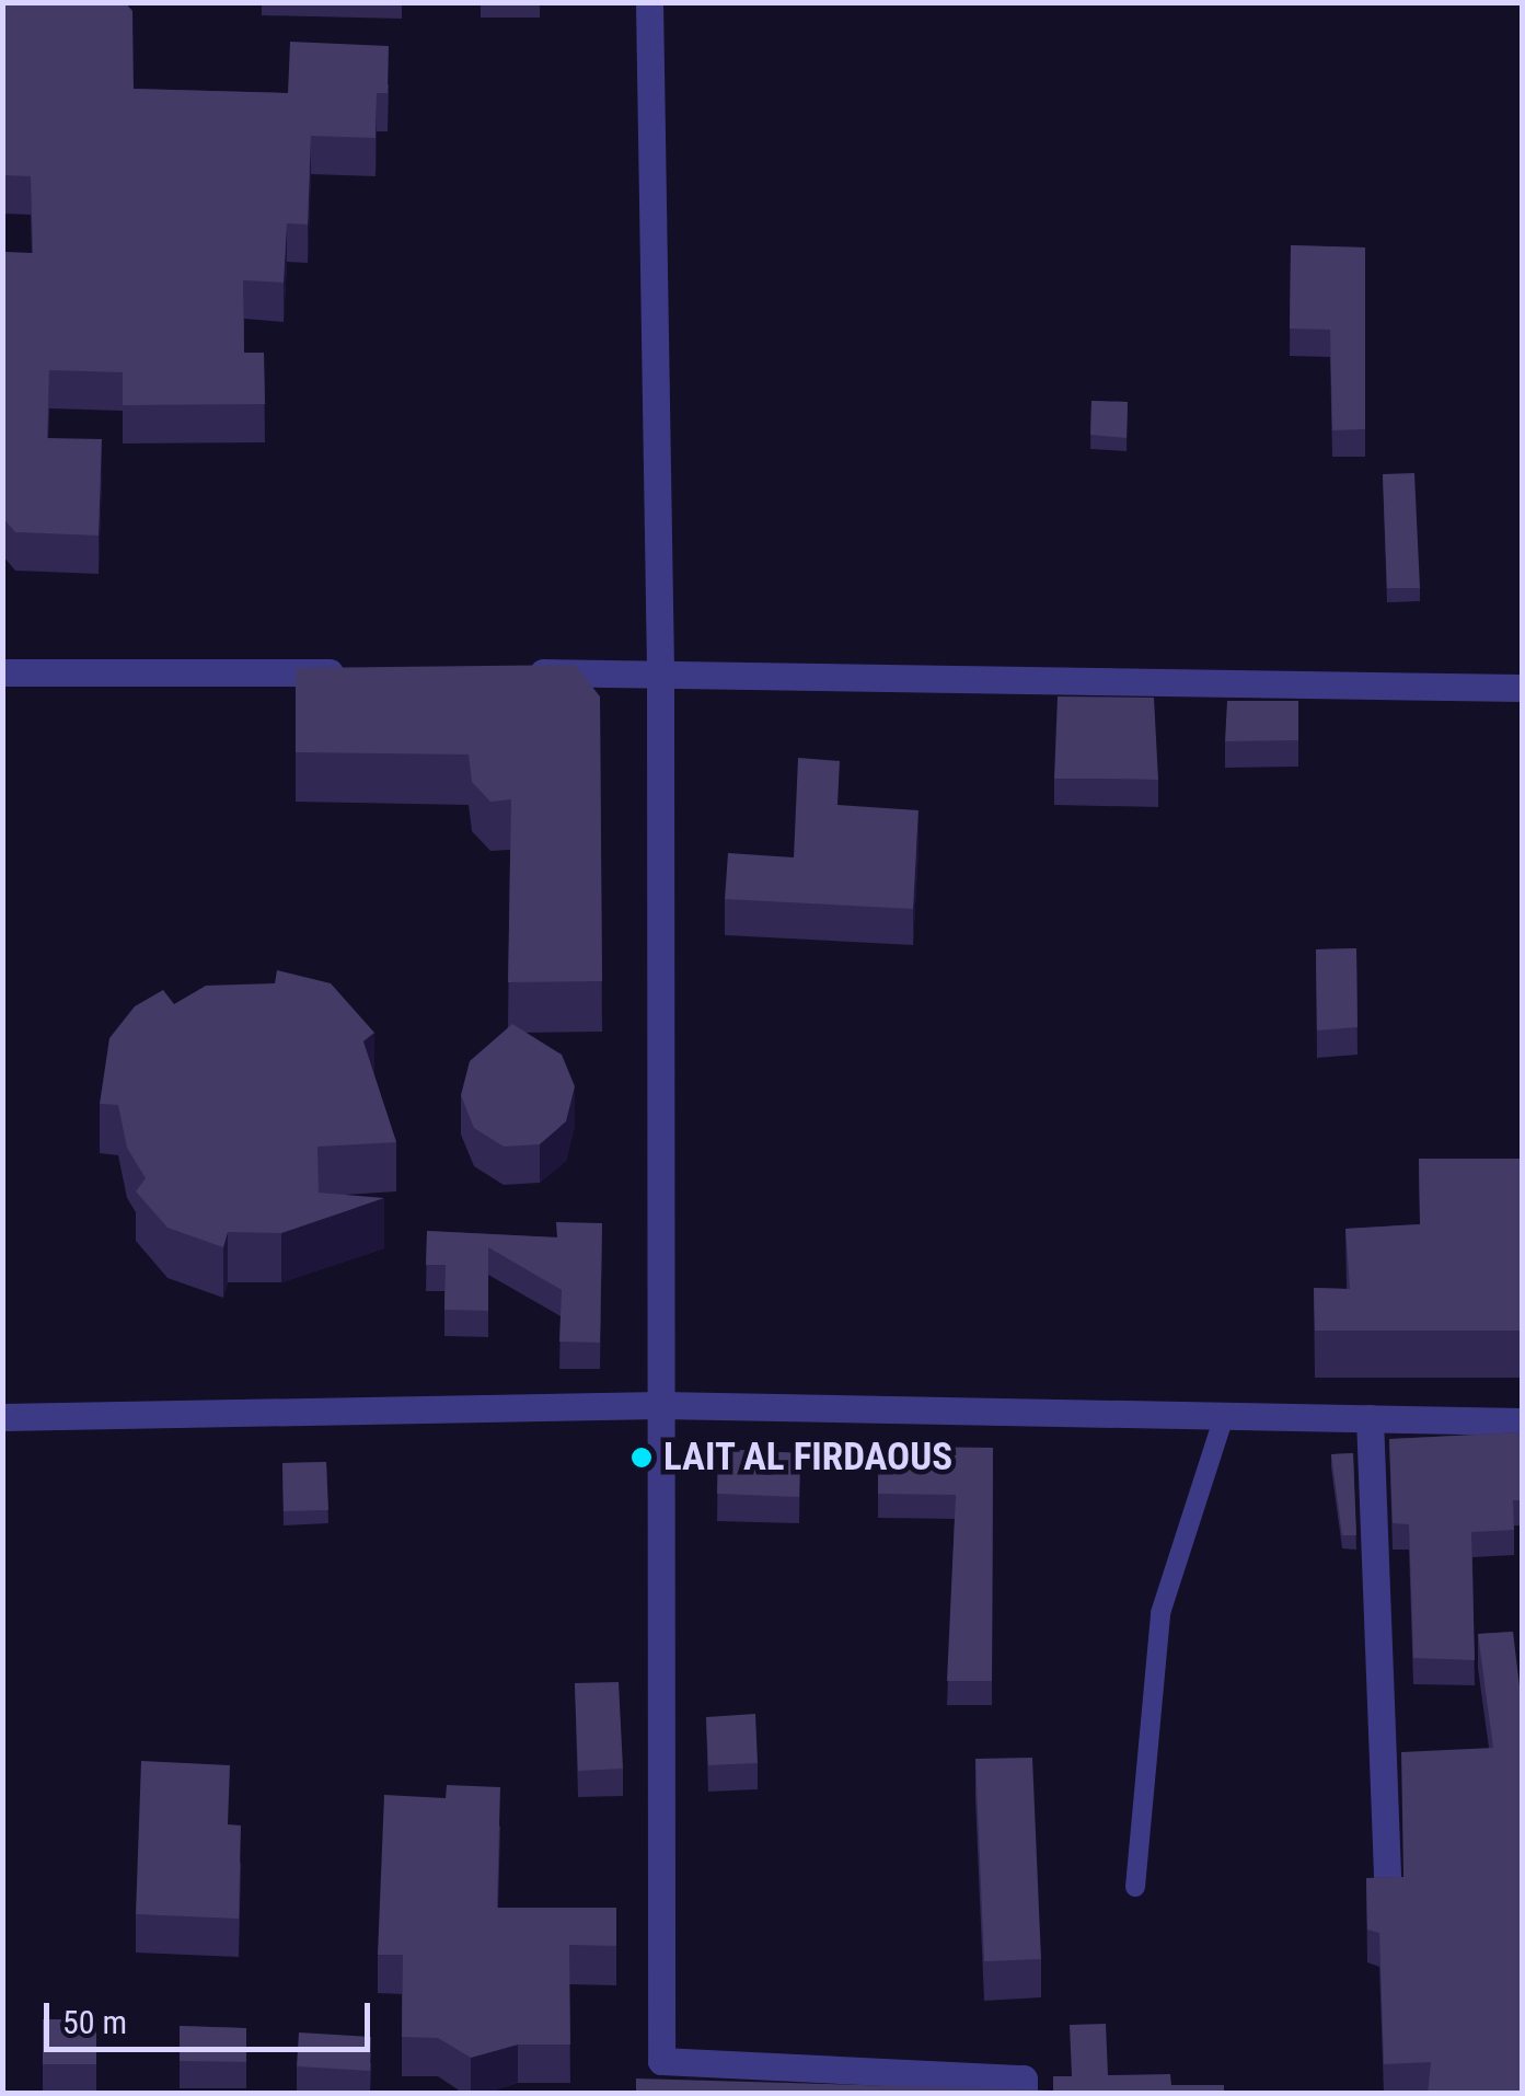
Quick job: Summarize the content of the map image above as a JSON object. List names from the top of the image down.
{
  "places": ["LAIT AL FIRDAOUS"],
  "scale_bar": "50 m"
}
